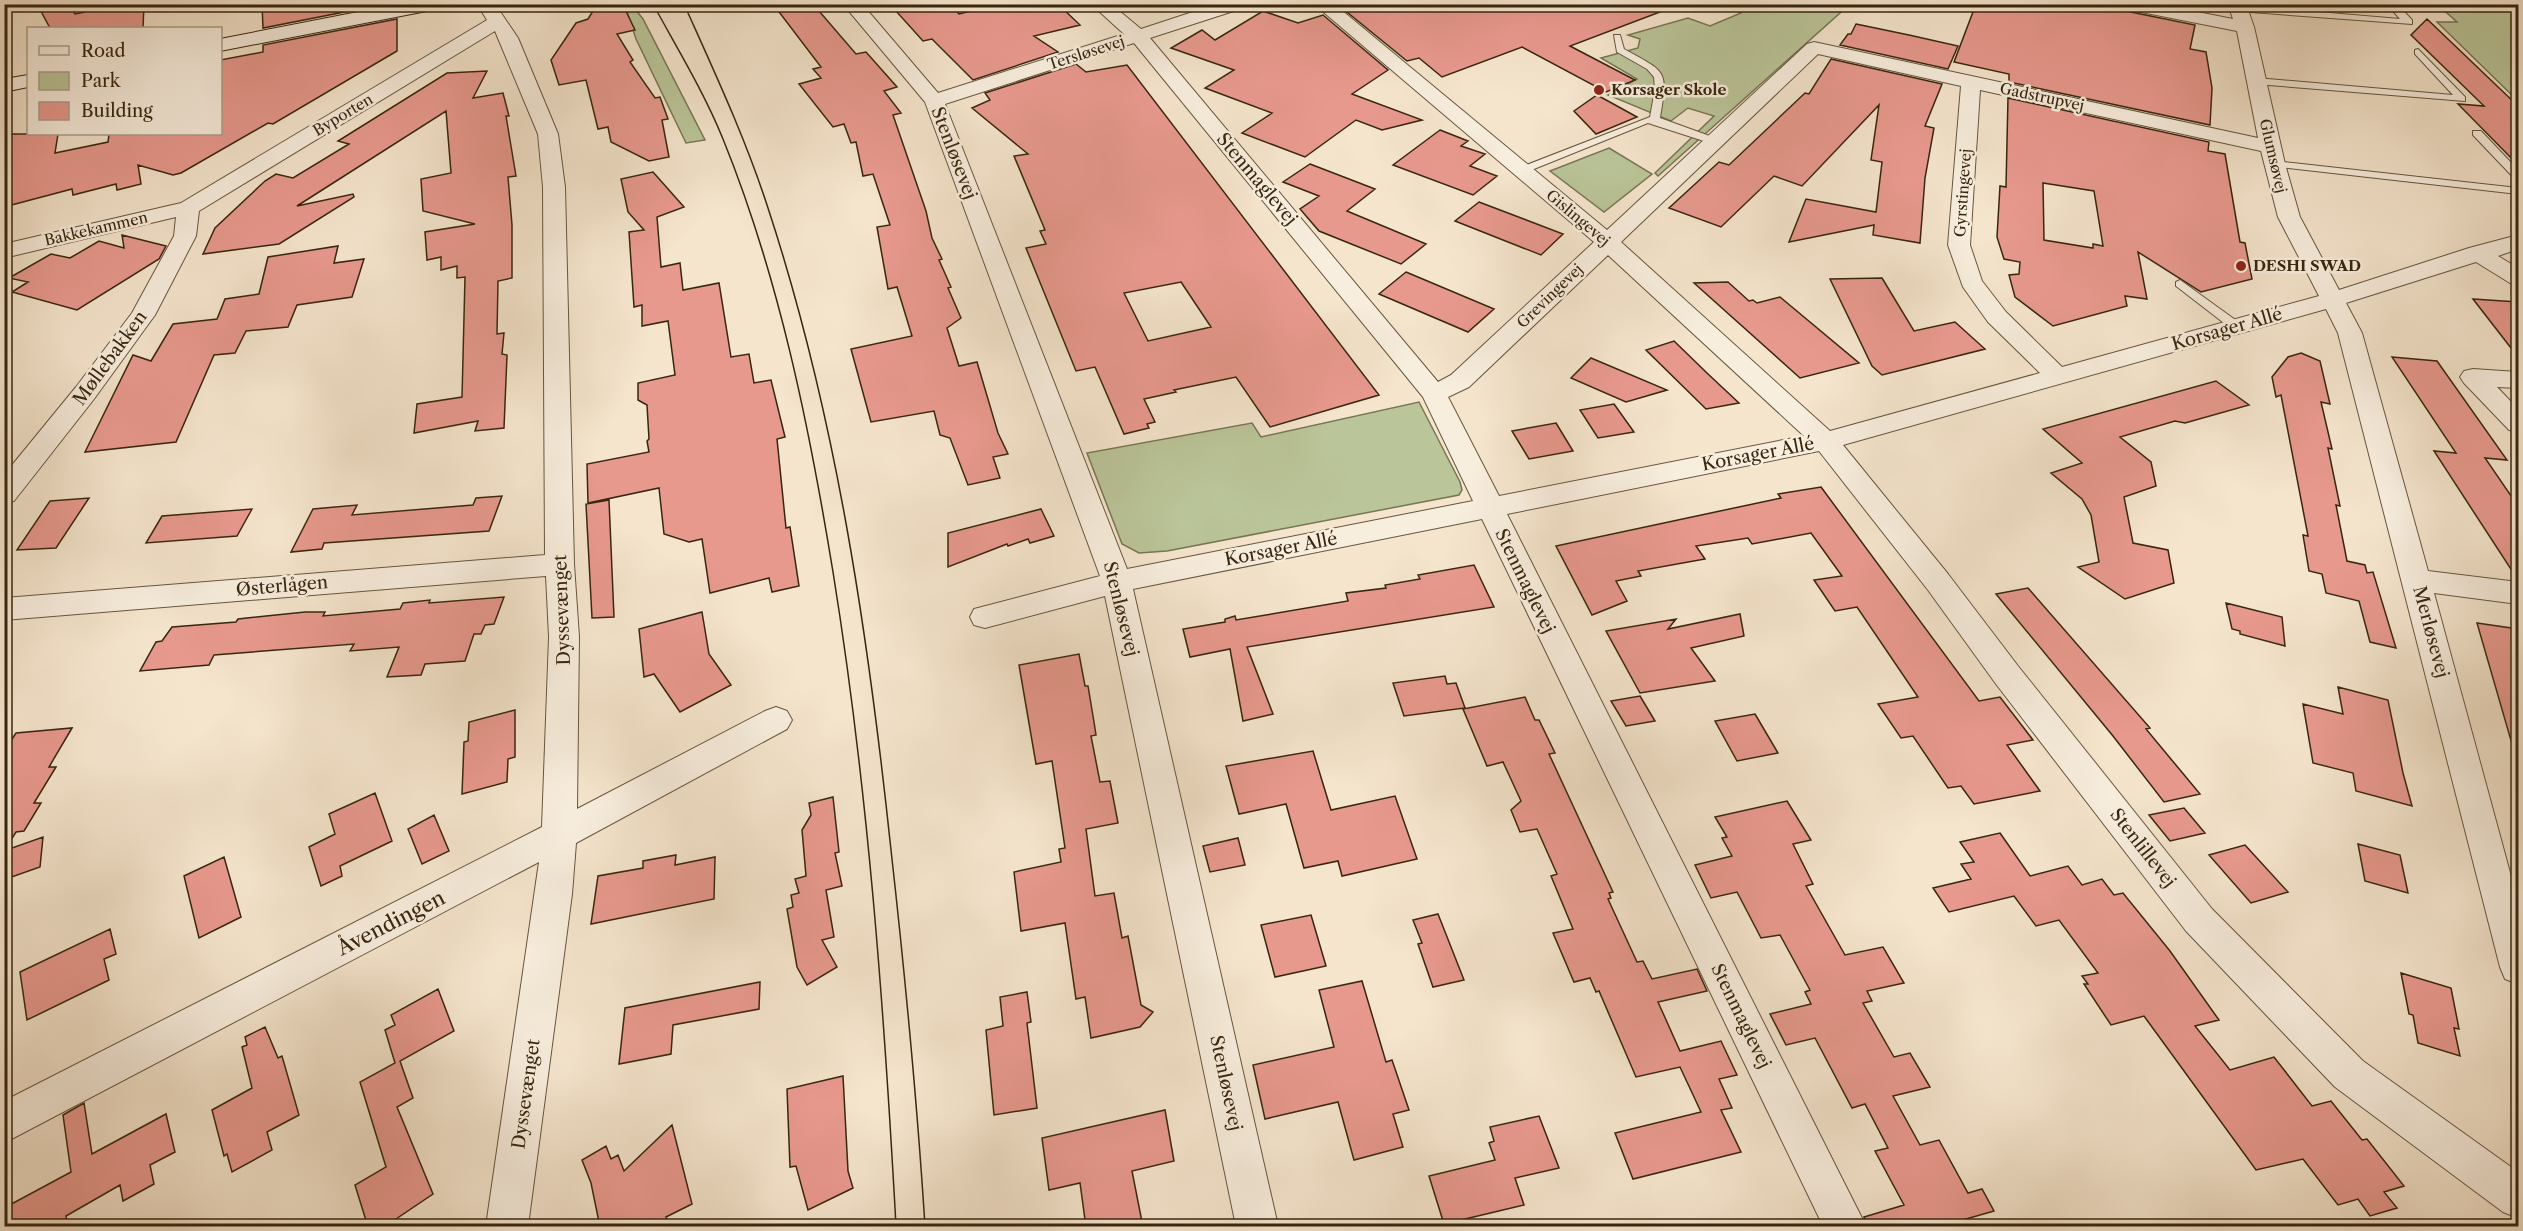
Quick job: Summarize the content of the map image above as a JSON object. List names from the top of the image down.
{
  "streets": {
    "street": [
      "Tersløsevej",
      "Gadstrupvej",
      "Byporten",
      "Stenløsevej",
      "Glumsøvej",
      "Stenmaglevej",
      "Gyrstingevej",
      "Gislingevej",
      "Bakkekammen",
      "Grevingevej",
      "Korsager Allé",
      "Møllebakken",
      "Østerlågen",
      "Dyssevænget",
      "Merløsevej",
      "Stenlillevej",
      "Åvendingen"
    ]
  },
  "crossings": [
    ["Tersløsevej", "Stenløsevej"],
    ["Tersløsevej", "Stenmaglevej"],
    ["Gadstrupvej", "Glumsøvej"],
    ["Gadstrupvej", "Gyrstingevej"],
    ["Gadstrupvej", "Grevingevej"],
    ["Byporten", "Bakkekammen"],
    ["Byporten", "Møllebakken"],
    ["Byporten", "Dyssevænget"],
    ["Stenløsevej", "Korsager Allé"],
    ["Glumsøvej", "Korsager Allé"],
    ["Glumsøvej", "Merløsevej"],
    ["Stenmaglevej", "Grevingevej"],
    ["Stenmaglevej", "Korsager Allé"],
    ["Gyrstingevej", "Korsager Allé"],
    ["Gislingevej", "Grevingevej"],
    ["Gislingevej", "Korsager Allé"],
    ["Gislingevej", "Stenlillevej"],
    ["Bakkekammen", "Møllebakken"],
    ["Korsager Allé", "Merløsevej"],
    ["Korsager Allé", "Stenlillevej"],
    ["Østerlågen", "Dyssevænget"],
    ["Dyssevænget", "Åvendingen"]
  ],
  "places": ["Korsager Skole", "DESHI SWAD"],
  "legend": ["Road", "Park", "Building"]
}
